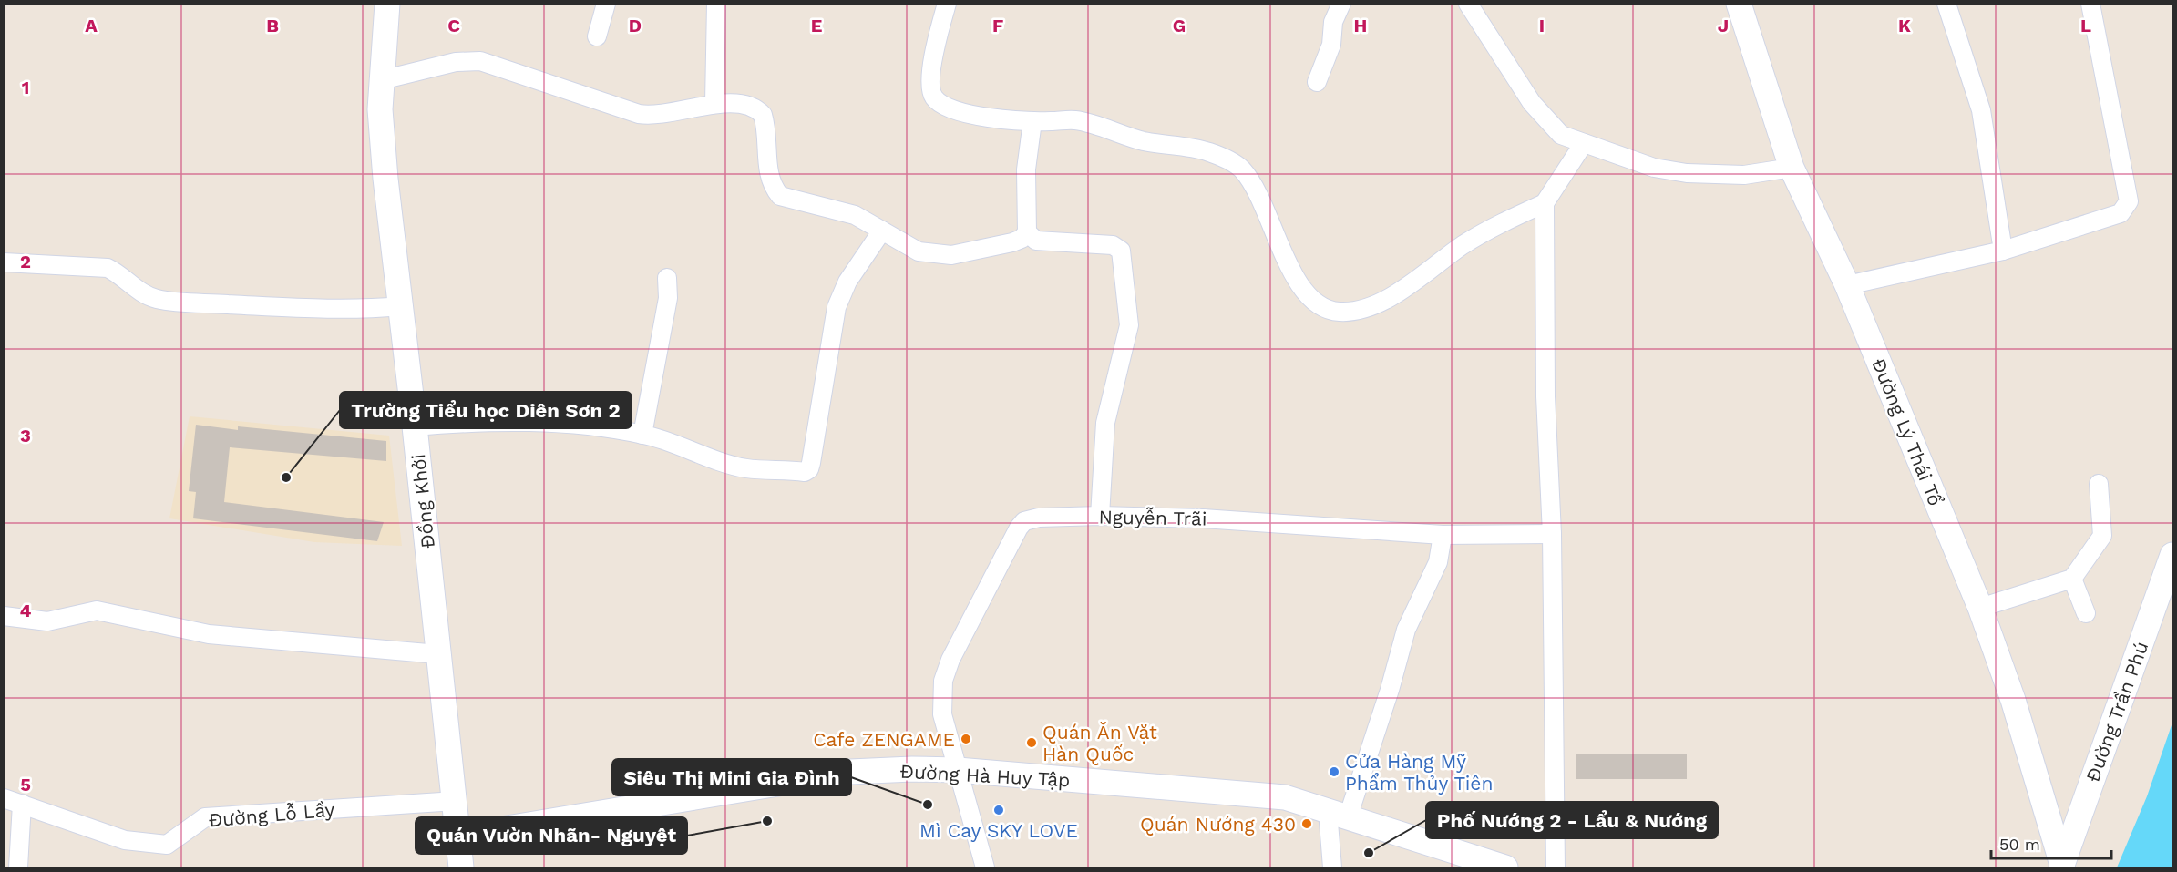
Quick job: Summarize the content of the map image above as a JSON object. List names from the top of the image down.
{
  "streets": {
    "street": [
      "Đường Lý Thái Tổ",
      "Đồng Khởi",
      "Nguyễn Trãi",
      "Đường Trần Phú",
      "Đường Hà Huy Tập",
      "Đường Lỗ Lầy"
    ]
  },
  "crossings": [
    ["Đường Lý Thái Tổ", "Đường Trần Phú"],
    ["Đồng Khởi", "Đường Hà Huy Tập"],
    ["Đồng Khởi", "Đường Lỗ Lầy"],
    ["Nguyễn Trãi", "Đường Hà Huy Tập"]
  ],
  "places": [
    "Trường Tiểu học Diên Sơn 2",
    "Cafe ZENGAME",
    "Quán Ăn Vặt Hàn Quốc",
    "Cửa Hàng Mỹ Phẩm Thủy Tiên",
    "Siêu Thị Mini Gia Đình",
    "Mì Cay SKY LOVE",
    "Quán Vườn Nhãn- Nguyệt",
    "Quán Nướng 430",
    "Phố Nướng 2 - Lẩu & Nướng"
  ],
  "scale_bar": "50 m",
  "grid": {
    "columns": [
      "A",
      "B",
      "C",
      "D",
      "E",
      "F",
      "G",
      "H",
      "I",
      "J",
      "K",
      "L"
    ],
    "rows": [
      "1",
      "2",
      "3",
      "4",
      "5"
    ]
  }
}
